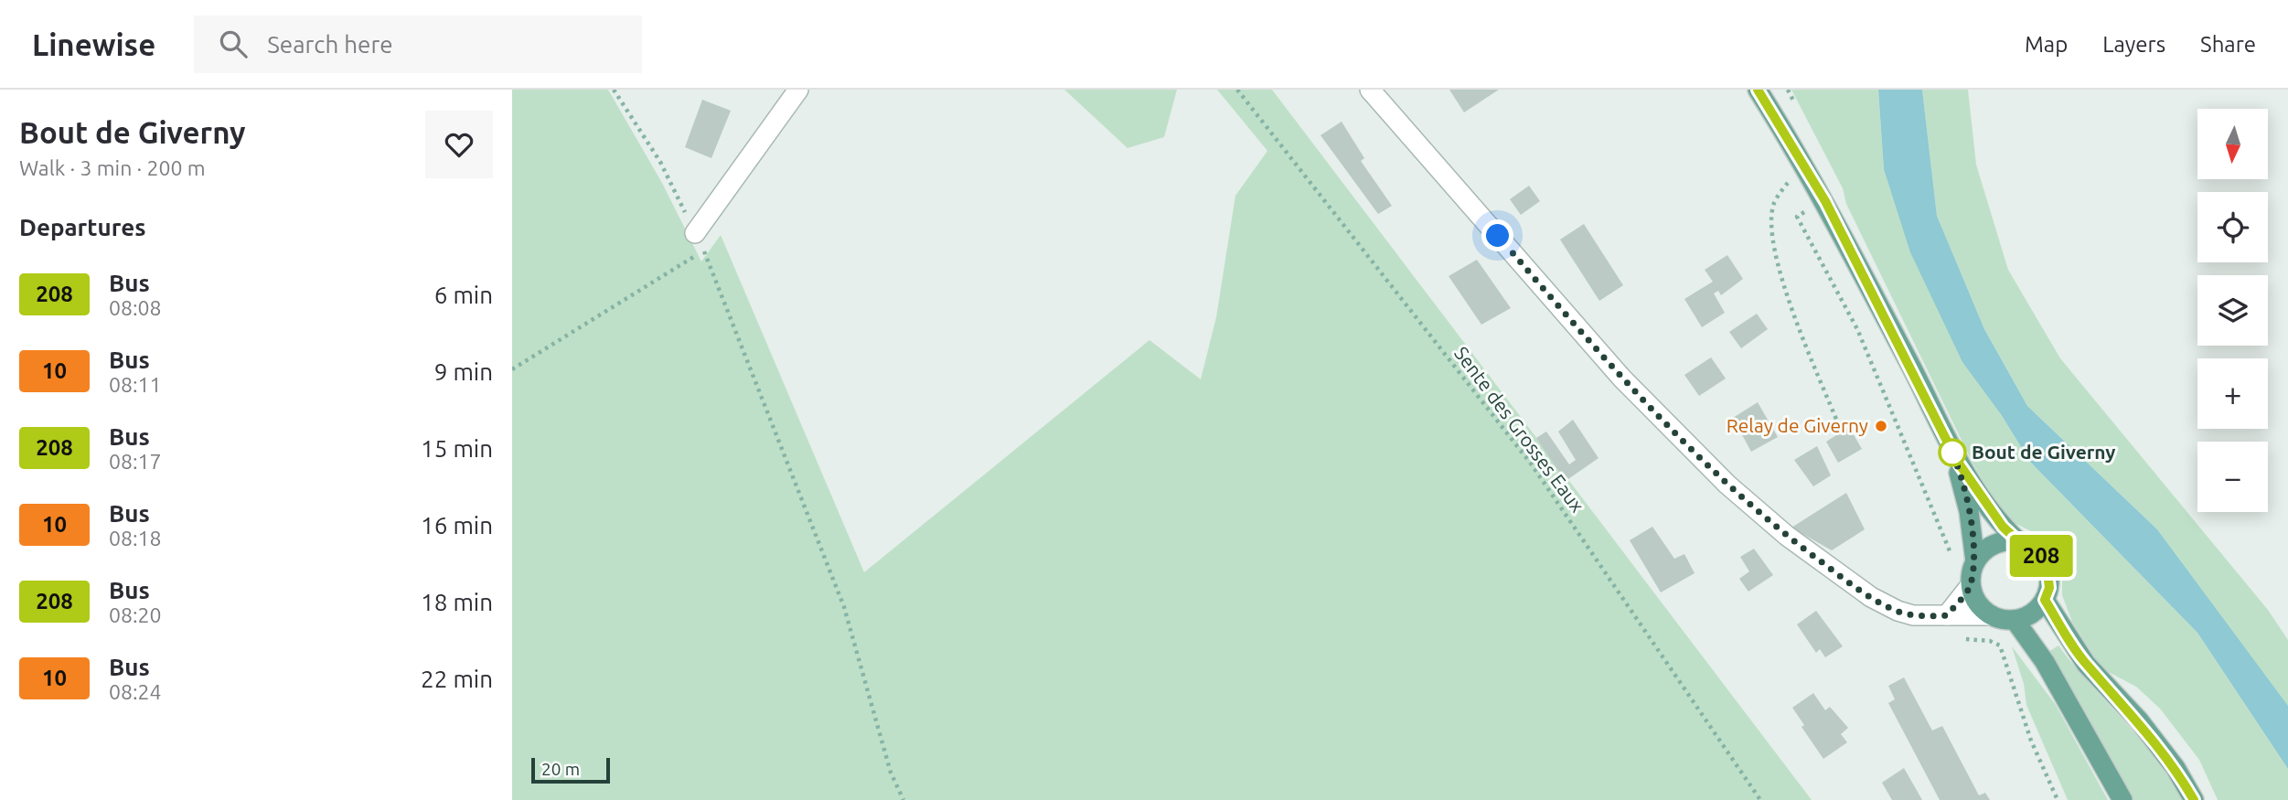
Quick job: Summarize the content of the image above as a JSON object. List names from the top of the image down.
{
  "streets": {
    "path": ["Sente des Grosses Eaux"]
  },
  "places": ["Relay de Giverny", "Bout de Giverny"],
  "lines": ["bus line 208"],
  "scale_bar": "20 m",
  "north": "bottom",
  "page": {
    "header": "Linewise",
    "search": "Search here",
    "nav": ["Map", "Layers", "Share"],
    "heading": [
      ["Bout de Giverny", "Walk · 3 min · 200 m"],
      "Departures"
    ],
    "on_map": "208",
    "map_buttons": ["+", "−"],
    "list": [
      {
        "mark": "208",
        "name": "Bus",
        "note": "08:08",
        "value": "6 min"
      },
      {
        "mark": "10",
        "name": "Bus",
        "note": "08:11",
        "value": "9 min"
      },
      {
        "mark": "208",
        "name": "Bus",
        "note": "08:17",
        "value": "15 min"
      },
      {
        "mark": "10",
        "name": "Bus",
        "note": "08:18",
        "value": "16 min"
      },
      {
        "mark": "208",
        "name": "Bus",
        "note": "08:20",
        "value": "18 min"
      },
      {
        "mark": "10",
        "name": "Bus",
        "note": "08:24",
        "value": "22 min"
      }
    ],
    "scale": "20 m"
  }
}
